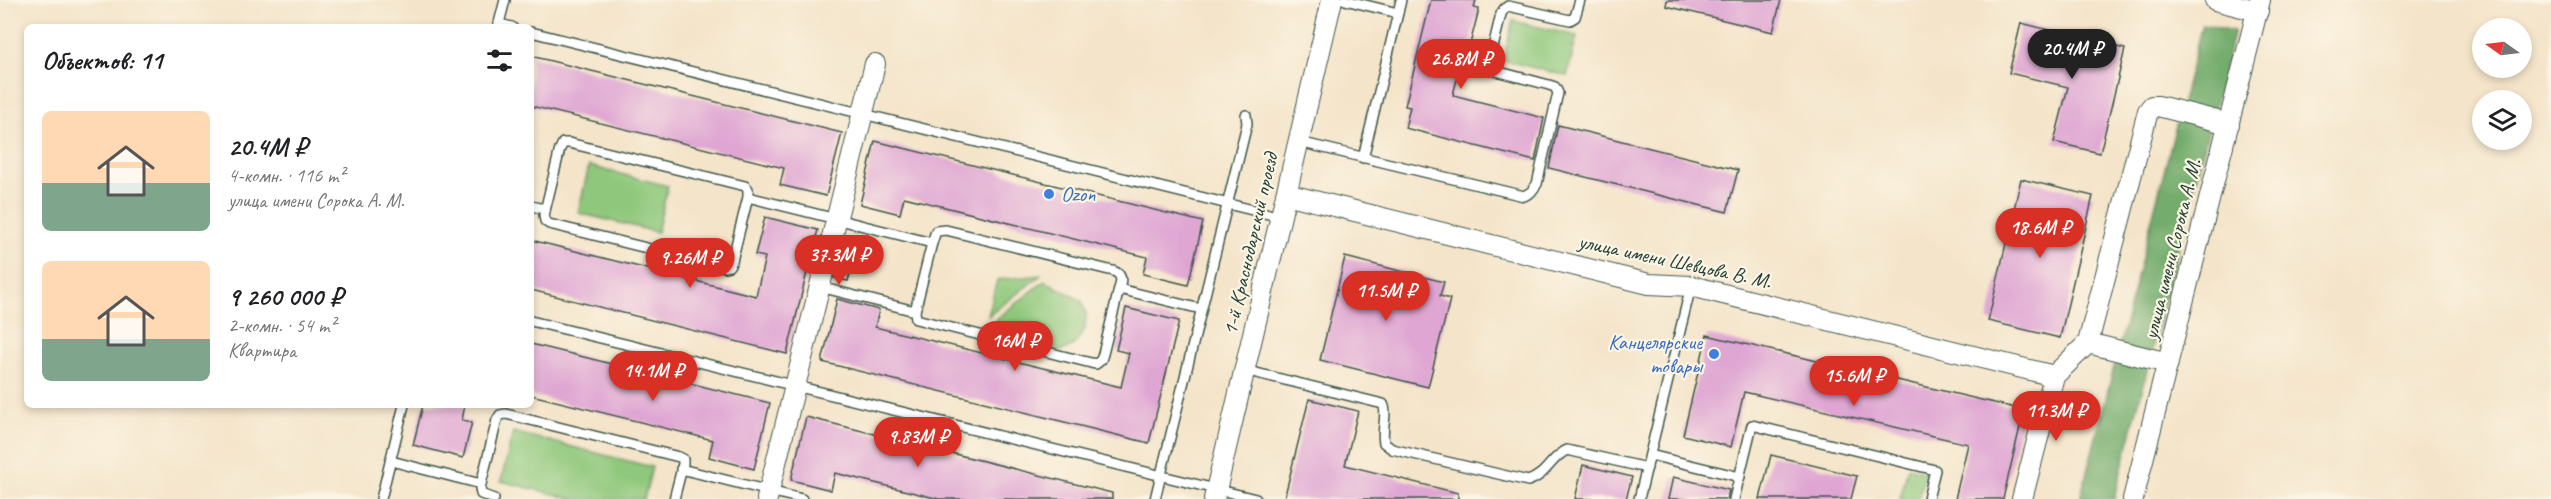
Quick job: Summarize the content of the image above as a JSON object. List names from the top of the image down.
{
  "streets": {
    "street": ["1-й Краснодарский проезд", "улица имени Сорока А. М.", "улица имени Шевцова В. М."]
  },
  "crossings": [
    ["1-й Краснодарский проезд", "улица имени Шевцова В. М."]
  ],
  "places": ["Ozon", "Канцелярские товары"],
  "north": "left",
  "page": {
    "heading": "Объектов: 11",
    "price": [
      "20.4M ₽",
      "26.8M ₽",
      "18.6M ₽",
      "37.3M ₽",
      "9.26M ₽",
      "11.5M ₽",
      "16M ₽",
      "14.1M ₽",
      "15.6M ₽",
      "11.3M ₽",
      "9.83M ₽"
    ],
    "list": [
      {
        "name": "20.4M ₽",
        "note": "4-комн. · 116 m² · улица имени Сорока А. М."
      },
      {
        "name": "9 260 000 ₽",
        "note": "2-комн. · 54 m² · Квартира"
      }
    ]
  }
}
